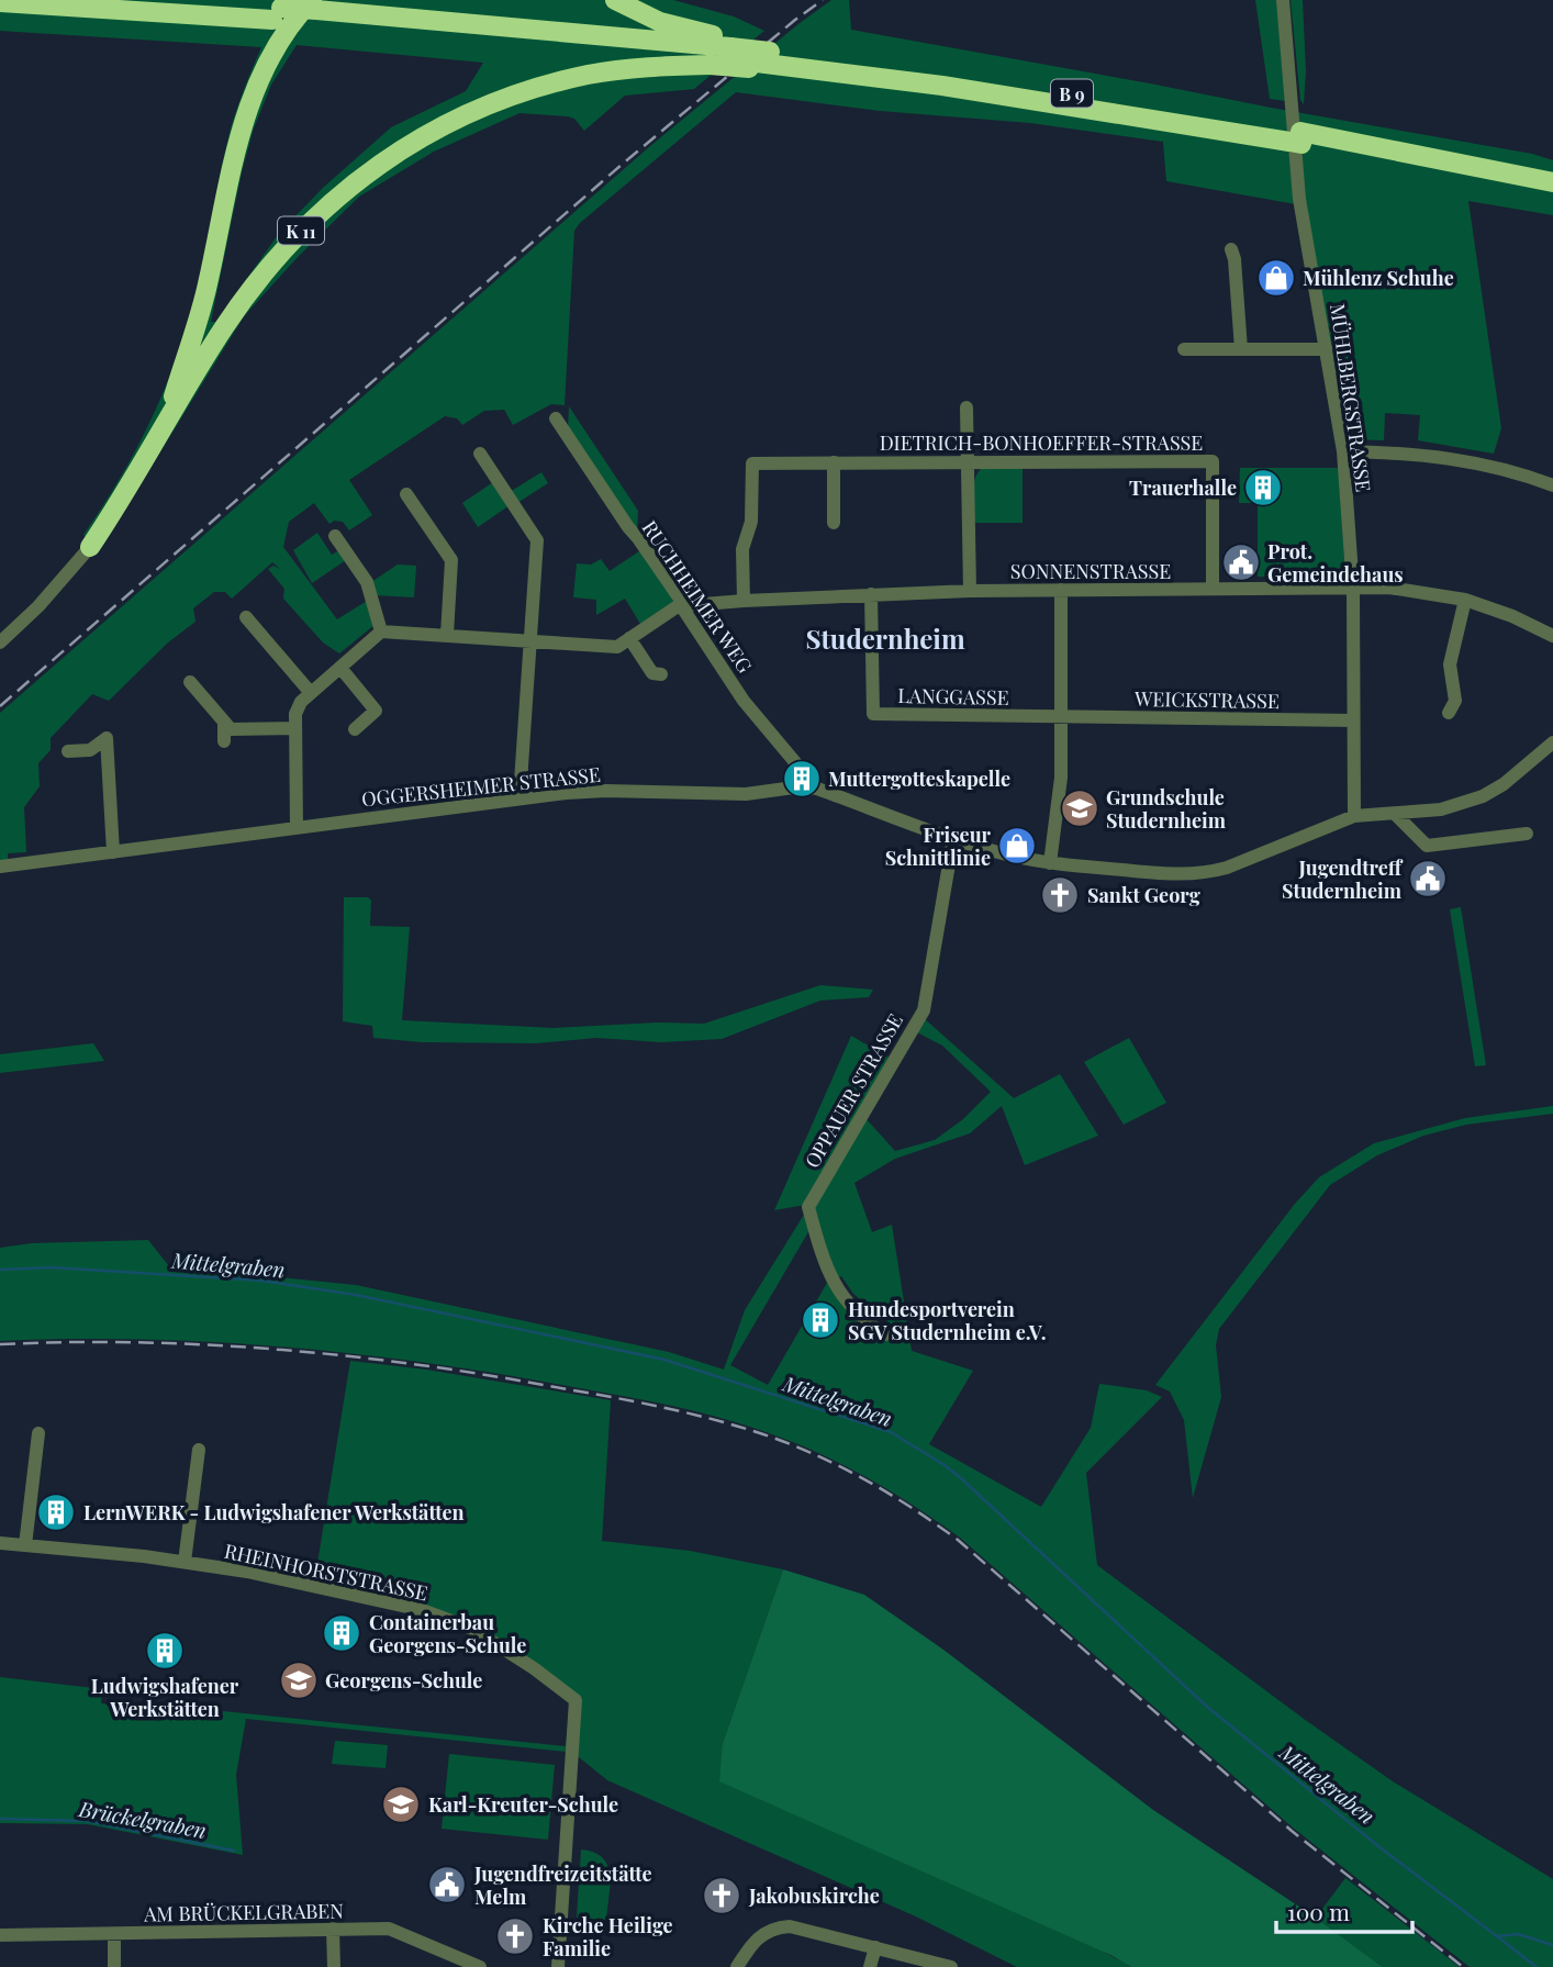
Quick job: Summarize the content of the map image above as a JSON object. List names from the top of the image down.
{
  "streets": {
    "highway": ["B 9", "K 11"],
    "street": [
      "MÜHLBERGSTRASSE",
      "DIETRICH-BONHOEFFER-STRASSE",
      "SONNENSTRASSE",
      "RUCHHEIMER WEG",
      "LANGGASSE",
      "WEICKSTRASSE",
      "OGGERSHEIMER STRASSE",
      "OPPAUER STRASSE",
      "RHEINHORSTSTRASSE",
      "AM BRÜCKELGRABEN"
    ]
  },
  "crossings": [
    ["B 9", "K 11"],
    ["MÜHLBERGSTRASSE", "SONNENSTRASSE"],
    ["MÜHLBERGSTRASSE", "WEICKSTRASSE"],
    ["MÜHLBERGSTRASSE", "OGGERSHEIMER STRASSE"],
    ["DIETRICH-BONHOEFFER-STRASSE", "SONNENSTRASSE"],
    ["SONNENSTRASSE", "RUCHHEIMER WEG"],
    ["SONNENSTRASSE", "LANGGASSE"],
    ["RUCHHEIMER WEG", "OGGERSHEIMER STRASSE"],
    ["LANGGASSE", "WEICKSTRASSE"],
    ["OGGERSHEIMER STRASSE", "OPPAUER STRASSE"]
  ],
  "districts": ["Studernheim"],
  "water": ["Mittelgraben", "Brückelgraben"],
  "places": {
    "shop": ["Mühlenz Schuhe", "Friseur Schnittlinie"],
    "building": [
      "Trauerhalle",
      "Muttergotteskapelle",
      "Hundesportverein SGV Studernheim e.V.",
      "LernWERK - Ludwigshafener Werkstätten",
      "Containerbau Georgens-Schule",
      "Ludwigshafener Werkstätten"
    ],
    "public building": ["Prot. Gemeindehaus", "Jugendtreff Studernheim", "Jugendfreizeitstätte Melm"],
    "school or university": ["Grundschule Studernheim", "Georgens-Schule", "Karl-Kreuter-Schule"],
    "church": ["Sankt Georg", "Jakobuskirche", "Kirche Heilige Familie"]
  },
  "scale_bar": "100 m"
}
